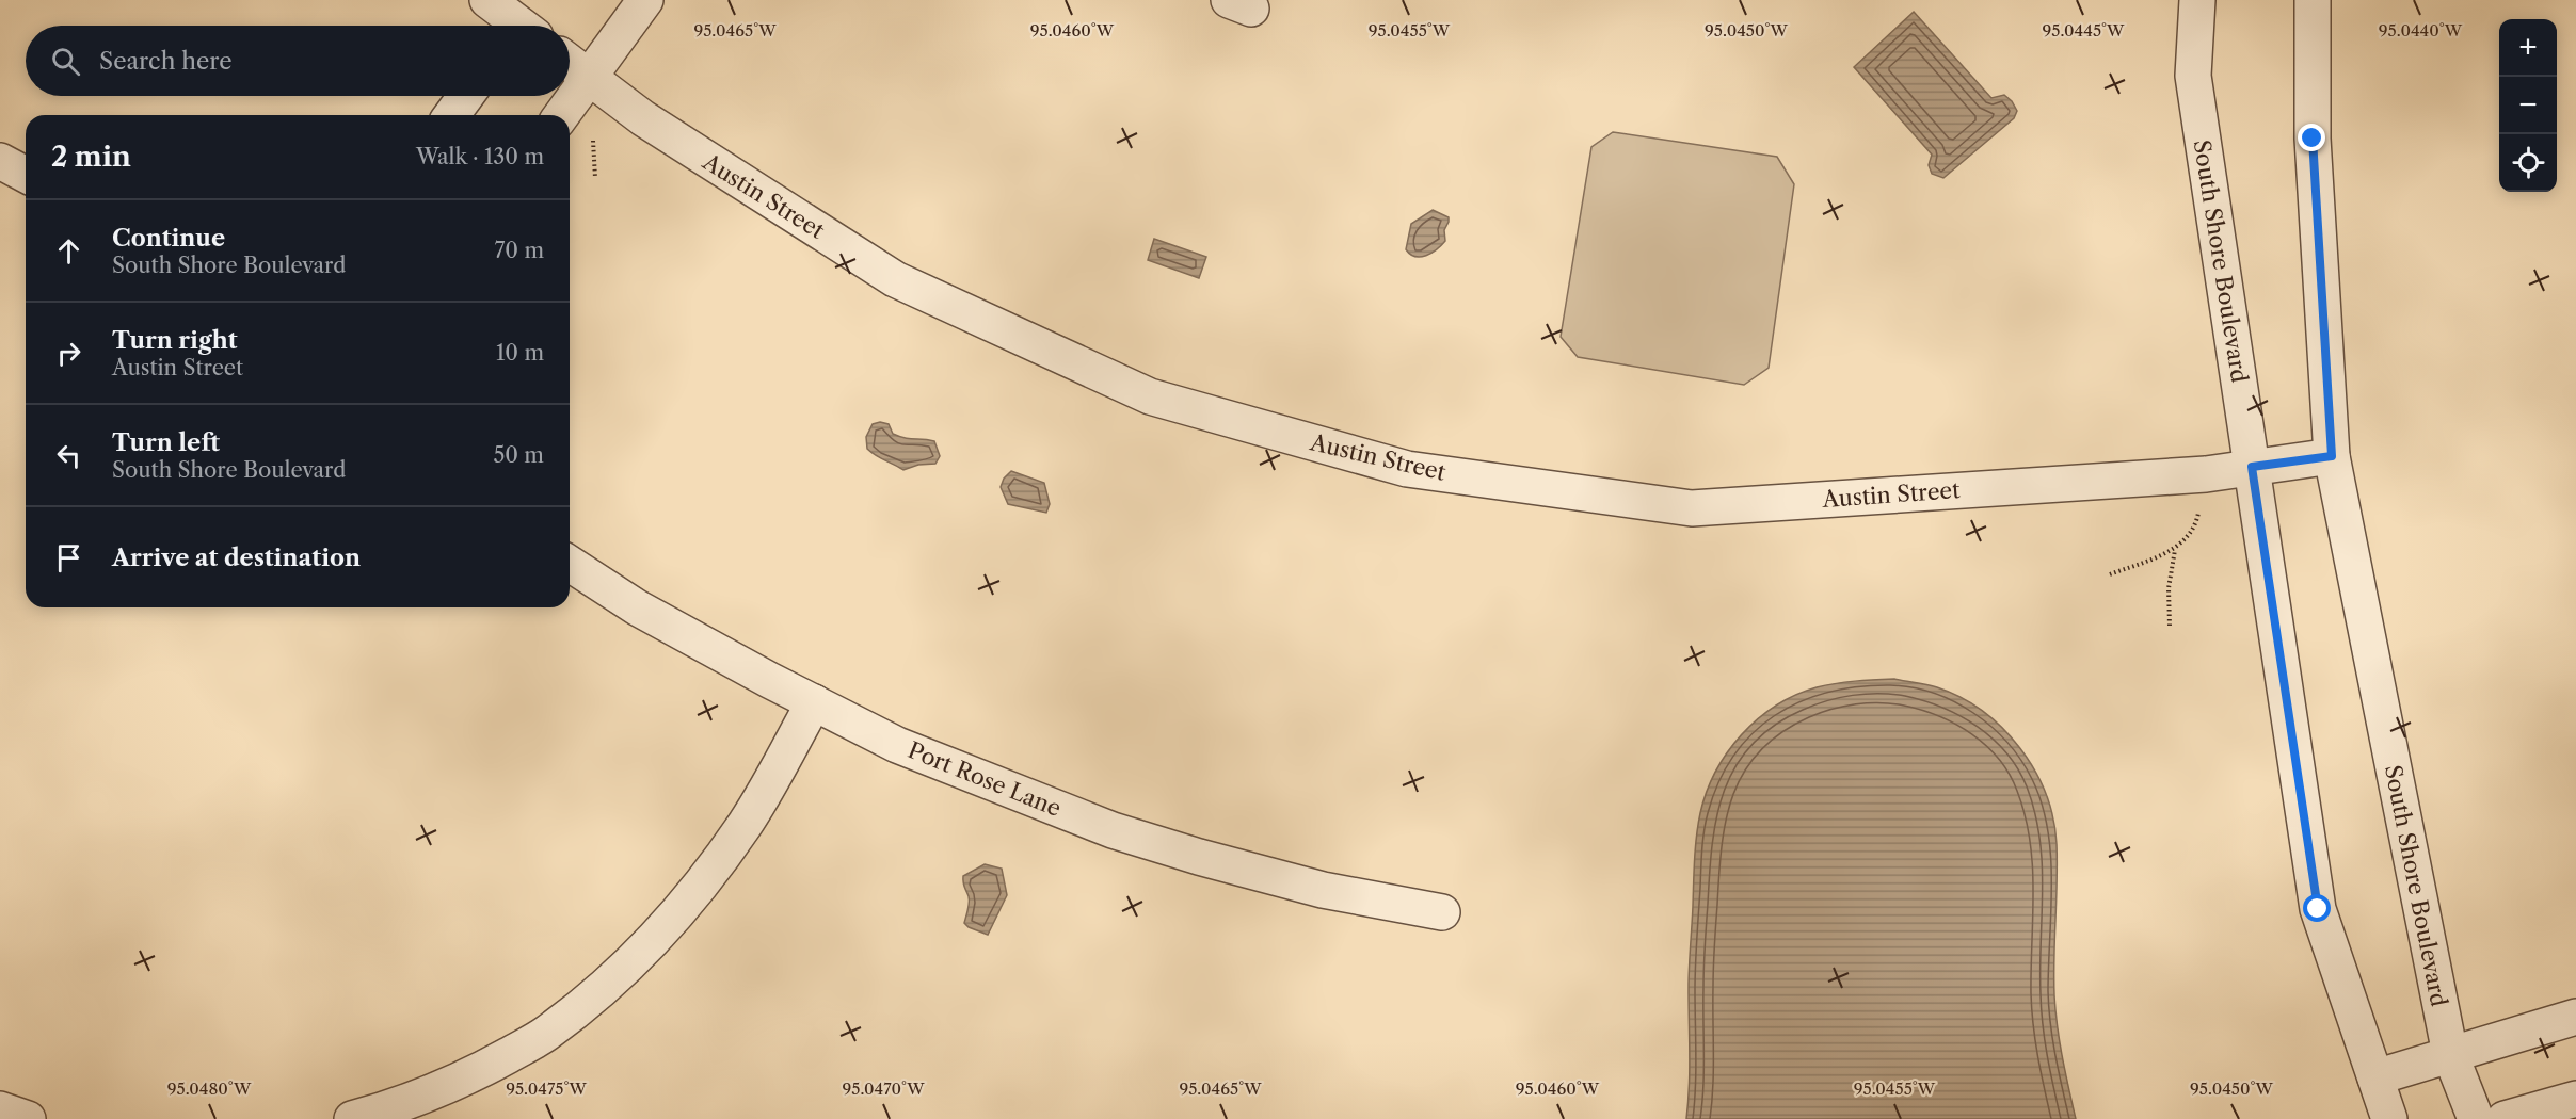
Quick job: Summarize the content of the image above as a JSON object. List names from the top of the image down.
{
  "streets": {
    "street": ["Austin Street", "South Shore Boulevard", "Port Rose Lane"]
  },
  "crossings": [
    ["Austin Street", "South Shore Boulevard"]
  ],
  "page": {
    "map_buttons": ["+", "−"],
    "search": "Search here",
    "heading": ["2 min", "Walk · 130 m"],
    "list": [
      ["Continue", "South Shore Boulevard", "70 m"],
      ["Turn right", "Austin Street", "10 m"],
      ["Turn left", "South Shore Boulevard", "50 m"],
      "Arrive at destination"
    ]
  },
  "coordinates": [
    "95.0465°W",
    "95.0460°W",
    "95.0455°W",
    "95.0450°W",
    "95.0445°W",
    "95.0440°W",
    "95.0480°W",
    "95.0475°W",
    "95.0470°W"
  ]
}
